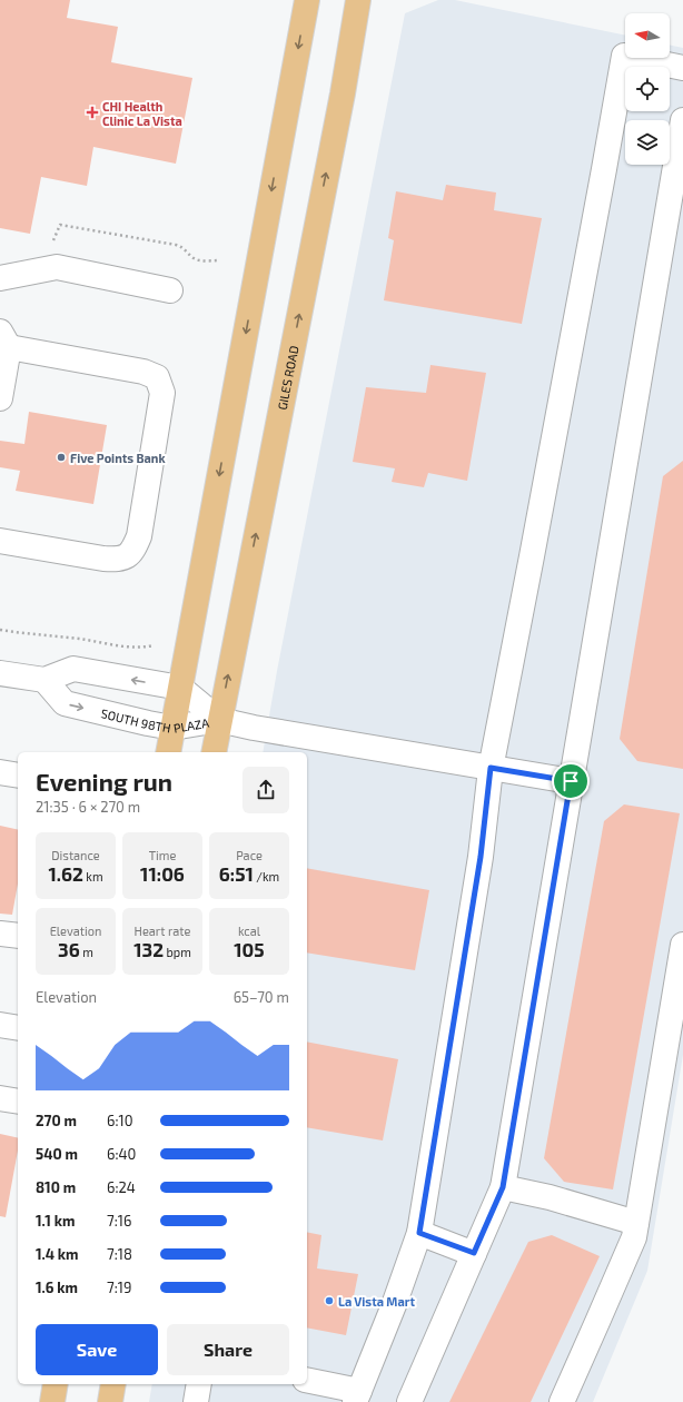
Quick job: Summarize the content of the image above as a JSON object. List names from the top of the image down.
{
  "streets": {
    "main road": ["GILES ROAD"],
    "street": ["SOUTH 98TH PLAZA"]
  },
  "crossings": [
    ["GILES ROAD", "SOUTH 98TH PLAZA"]
  ],
  "places": {
    "health": ["CHI Health Clinic La Vista"],
    "other": ["Five Points Bank", "La Vista Mart"]
  },
  "north": "left",
  "page": {
    "heading": ["Evening run", "21:35 · 6 × 270 m"],
    "stats": [
      ["Distance", "1.62 km"],
      ["Time", "11:06"],
      ["Pace", "6:51 /km"],
      ["Elevation", "36 m"],
      ["Heart rate", "132 bpm"],
      ["kcal", "105"]
    ],
    "chart": ["Elevation", "65–70 m"],
    "list": [
      {
        "name": "270 m",
        "note": "6:10"
      },
      {
        "name": "540 m",
        "note": "6:40"
      },
      {
        "name": "810 m",
        "note": "6:24"
      },
      {
        "name": "1.1 km",
        "note": "7:16"
      },
      {
        "name": "1.4 km",
        "note": "7:18"
      },
      {
        "name": "1.6 km",
        "note": "7:19"
      }
    ],
    "buttons": ["Save", "Share"]
  }
}
